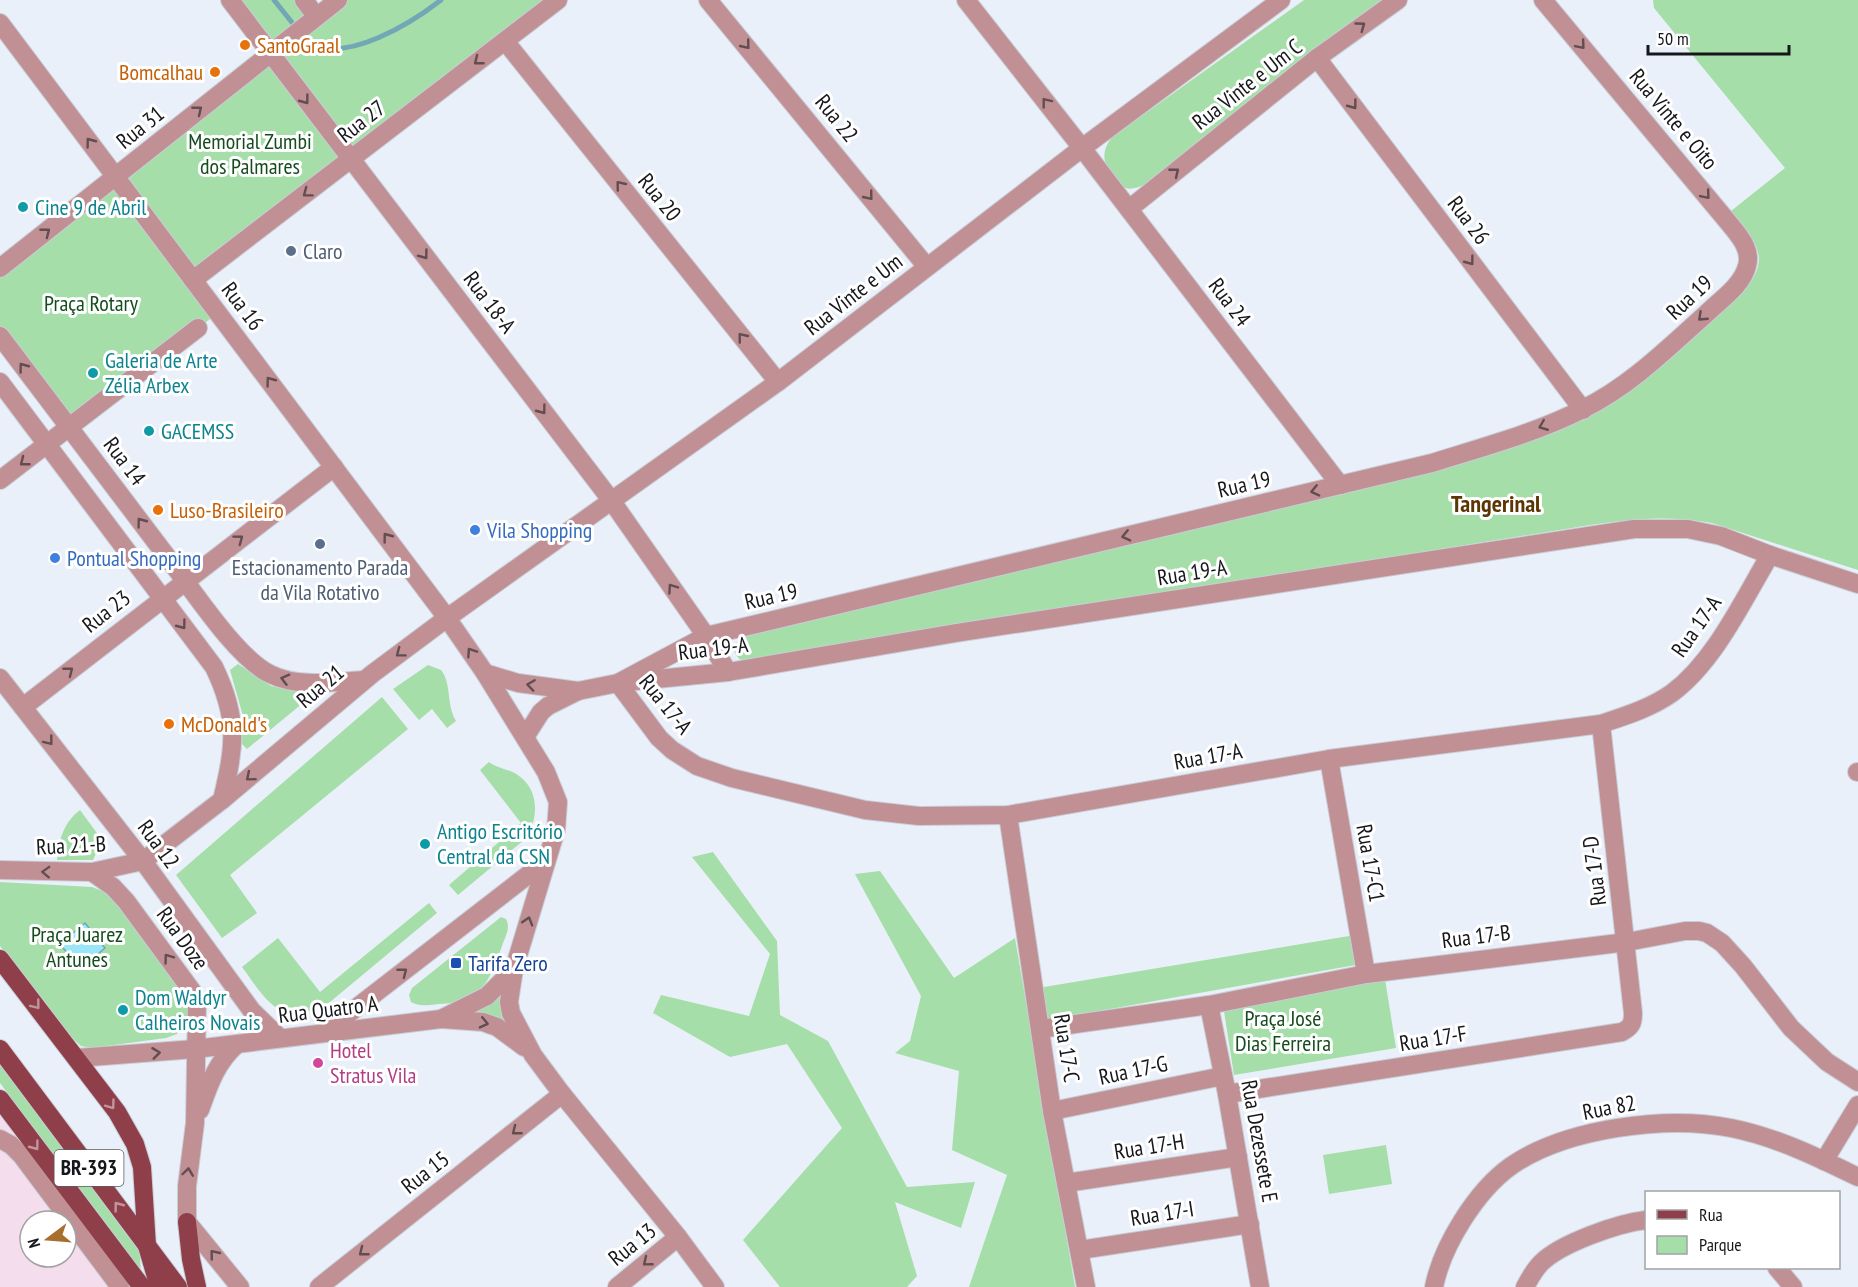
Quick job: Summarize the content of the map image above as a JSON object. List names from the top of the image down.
{
  "streets": {
    "main road": ["BR-393"],
    "street": [
      "Rua Vinte e Um C",
      "Rua 22",
      "Rua Vinte e Oito",
      "Rua 27",
      "Rua 31",
      "Rua 20",
      "Rua 26",
      "Rua Vinte e Um",
      "Rua 19",
      "Rua 18-A",
      "Rua 24",
      "Rua 16",
      "Rua 14",
      "Rua 19-A",
      "Rua 23",
      "Rua 17-A",
      "Rua 21",
      "Rua 12",
      "Rua 21-B",
      "Rua 17-C1",
      "Rua 17-D",
      "Rua 17-B",
      "Rua Doze",
      "Rua Quatro A",
      "Rua 17-F",
      "Rua 17-C",
      "Rua 17-G",
      "Rua 82",
      "Rua Dezessete E",
      "Rua 17-H",
      "Rua 15",
      "Rua 17-I",
      "Rua 13"
    ]
  },
  "crossings": [
    ["Rua Vinte e Um C", "Rua 26"],
    ["Rua Vinte e Um C", "Rua 24"],
    ["Rua 22", "Rua Vinte e Um"],
    ["Rua Vinte e Oito", "Rua 19"],
    ["Rua 27", "Rua 20"],
    ["Rua 27", "Rua 18-A"],
    ["Rua 27", "Rua 16"],
    ["Rua 31", "Rua 18-A"],
    ["Rua 31", "Rua 16"],
    ["Rua 20", "Rua Vinte e Um"],
    ["Rua 26", "Rua 19"],
    ["Rua Vinte e Um", "Rua 18-A"],
    ["Rua Vinte e Um", "Rua 24"],
    ["Rua Vinte e Um", "Rua 16"],
    ["Rua Vinte e Um", "Rua 21"],
    ["Rua 19", "Rua 18-A"],
    ["Rua 19", "Rua 24"],
    ["Rua 19", "Rua 19-A"],
    ["Rua 19", "Rua 17-A"],
    ["Rua 18-A", "Rua 19-A"],
    ["Rua 16", "Rua 23"],
    ["Rua 16", "Rua 21"],
    ["Rua 16", "Rua Quatro A"],
    ["Rua 14", "Rua 23"],
    ["Rua 14", "Rua 21"],
    ["Rua 19-A", "Rua 17-A"],
    ["Rua 23", "Rua 12"],
    ["Rua 17-A", "Rua 17-C1"],
    ["Rua 17-A", "Rua 17-D"],
    ["Rua 17-A", "Rua 17-C"],
    ["Rua 21", "Rua 12"],
    ["Rua 21", "Rua 21-B"],
    ["Rua 12", "Rua 21-B"],
    ["Rua 12", "Rua Quatro A"],
    ["Rua 21-B", "Rua Doze"],
    ["Rua 17-C1", "Rua 17-B"],
    ["Rua 17-D", "Rua 17-B"],
    ["Rua 17-D", "Rua 17-F"],
    ["Rua 17-B", "Rua 17-C"],
    ["Rua 17-B", "Rua Dezessete E"],
    ["Rua Doze", "Rua Quatro A"],
    ["Rua 17-F", "Rua Dezessete E"],
    ["Rua 17-C", "Rua 17-G"],
    ["Rua 17-C", "Rua 17-H"],
    ["Rua 17-C", "Rua 17-I"],
    ["Rua 17-G", "Rua Dezessete E"],
    ["Rua Dezessete E", "Rua 17-H"],
    ["Rua Dezessete E", "Rua 17-I"]
  ],
  "one_way": [
    "Rua Vinte e Um C",
    "Rua 22",
    "Rua Vinte e Oito",
    "Rua 27",
    "Rua 31",
    "Rua 20",
    "Rua 26",
    "Rua 19",
    "Rua 16",
    "Rua 23",
    "Rua 21",
    "Rua 12",
    "Rua 21-B",
    "Rua Doze",
    "Rua Quatro A",
    "Rua 15",
    "Rua 13"
  ],
  "districts": ["Tangerinal"],
  "parks": [
    "Memorial Zumbi dos Palmares",
    "Praça Rotary",
    "Praça Juarez Antunes",
    "Praça José Dias Ferreira"
  ],
  "places": {
    "other": [
      "SantoGraal",
      "Bomcalhau",
      "Cine 9 de Abril",
      "Claro",
      "Galeria de Arte Zélia Arbex",
      "GACEMSS",
      "Luso-Brasileiro",
      "Vila Shopping",
      "Estacionamento Parada da Vila Rotativo",
      "Pontual Shopping",
      "McDonald's",
      "Antigo Escritório Central da CSN",
      "Dom Waldyr Calheiros Novais",
      "Hotel Stratus Vila"
    ],
    "transit": ["Tarifa Zero"]
  },
  "legend": ["Rua", "Parque"],
  "scale_bar": "50 m",
  "north": "left"
}
